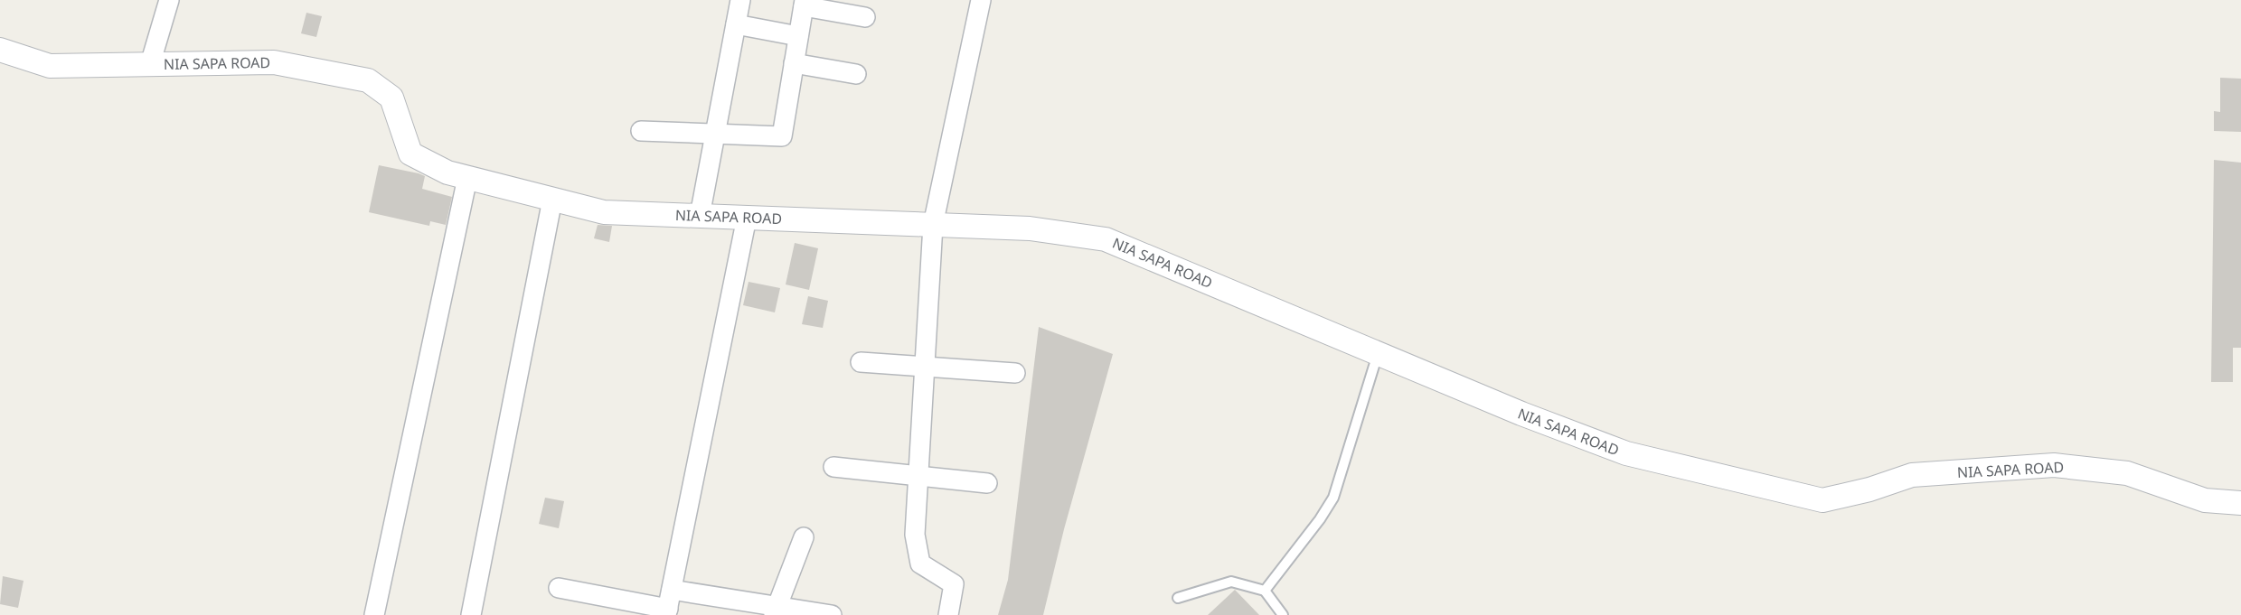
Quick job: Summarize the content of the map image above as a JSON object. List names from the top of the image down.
{
  "streets": {
    "street": ["NIA SAPA ROAD"]
  }
}
